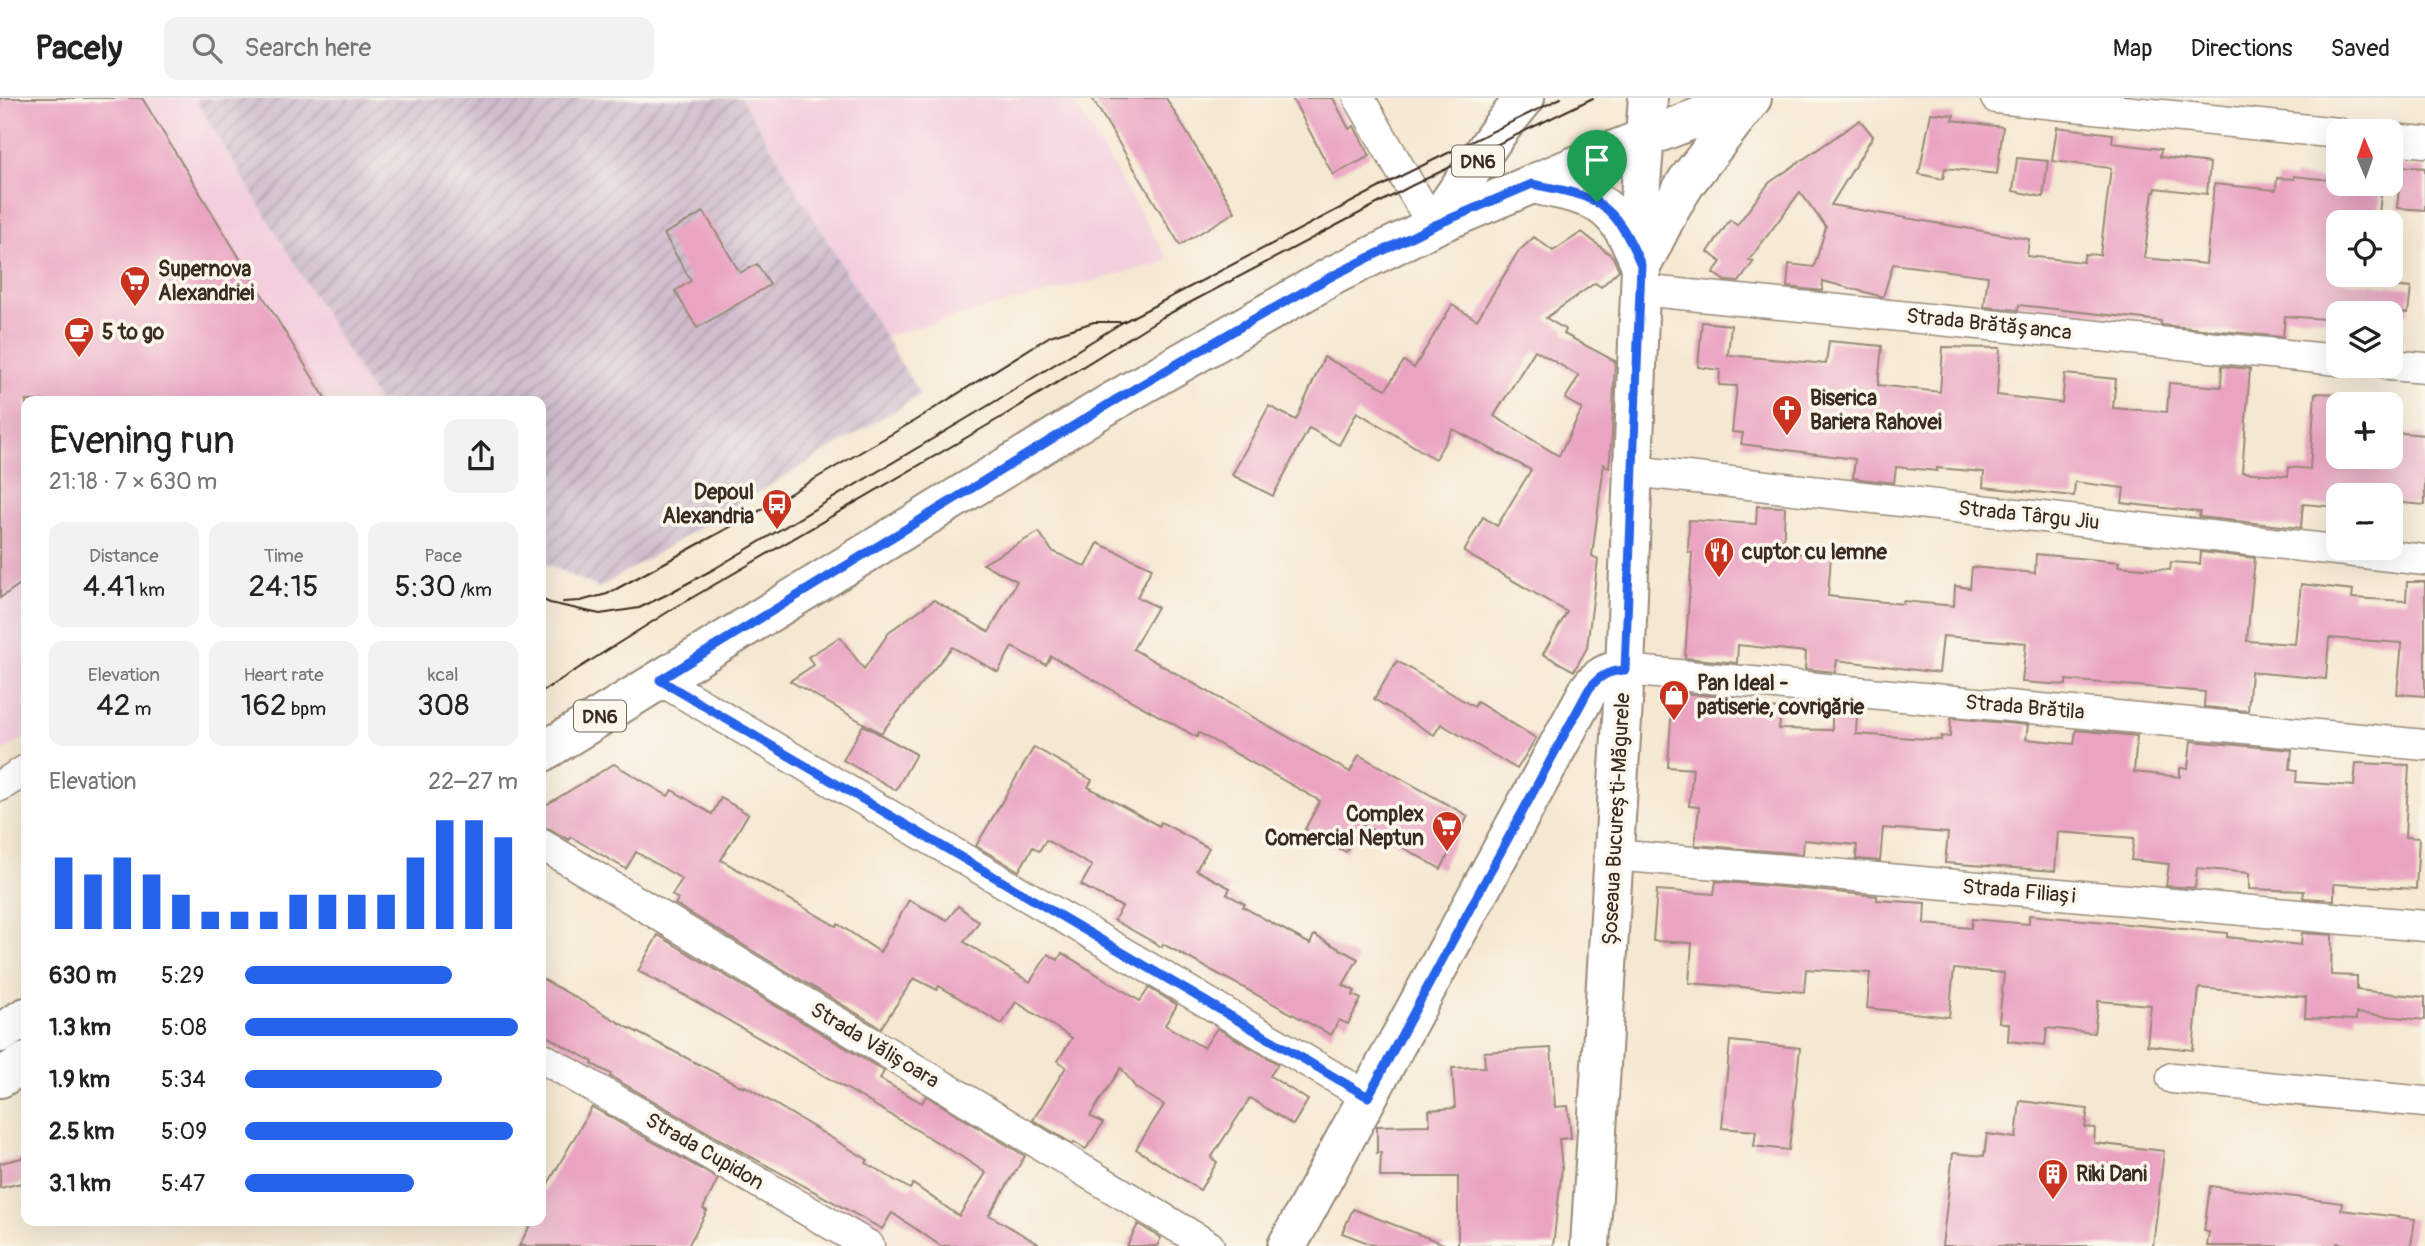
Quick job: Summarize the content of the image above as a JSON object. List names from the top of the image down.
{
  "streets": {
    "main road": ["DN6", "Șoseaua București-Măgurele"],
    "street": [
      "Strada Brătășanca",
      "Strada Târgu Jiu",
      "Strada Brătila",
      "Strada Filiași",
      "Strada Vălișoara",
      "Strada Cupidon"
    ]
  },
  "crossings": [
    ["DN6", "Șoseaua București-Măgurele"],
    ["Strada Brătășanca", "Șoseaua București-Măgurele"],
    ["Strada Târgu Jiu", "Șoseaua București-Măgurele"],
    ["Strada Brătila", "Șoseaua București-Măgurele"],
    ["Șoseaua București-Măgurele", "Strada Filiași"]
  ],
  "places": {
    "supermarket": ["Supernova Alexandriei", "Complex Comercial Neptun"],
    "cafe": ["5 to go"],
    "church": ["Biserica Bariera Rahovei"],
    "bus stop": ["Depoul Alexandria"],
    "restaurant": ["cuptor cu lemne"],
    "shop": ["Pan Ideal - patiserie, covrigărie"],
    "building": ["Riki Dani"]
  },
  "north": "top",
  "page": {
    "header": "Pacely",
    "search": "Search here",
    "nav": ["Map", "Directions", "Saved"],
    "map_buttons": ["+", "−"],
    "heading": ["Evening run", "21:18 · 7 × 630 m"],
    "stats": [
      ["Distance", "4.41 km"],
      ["Time", "24:15"],
      ["Pace", "5:30 /km"],
      ["Elevation", "42 m"],
      ["Heart rate", "162 bpm"],
      ["kcal", "308"]
    ],
    "chart": ["Elevation", "22–27 m"],
    "list": [
      {
        "name": "630 m",
        "note": "5:29"
      },
      {
        "name": "1.3 km",
        "note": "5:08"
      },
      {
        "name": "1.9 km",
        "note": "5:34"
      },
      {
        "name": "2.5 km",
        "note": "5:09"
      },
      {
        "name": "3.1 km",
        "note": "5:47"
      }
    ]
  }
}
